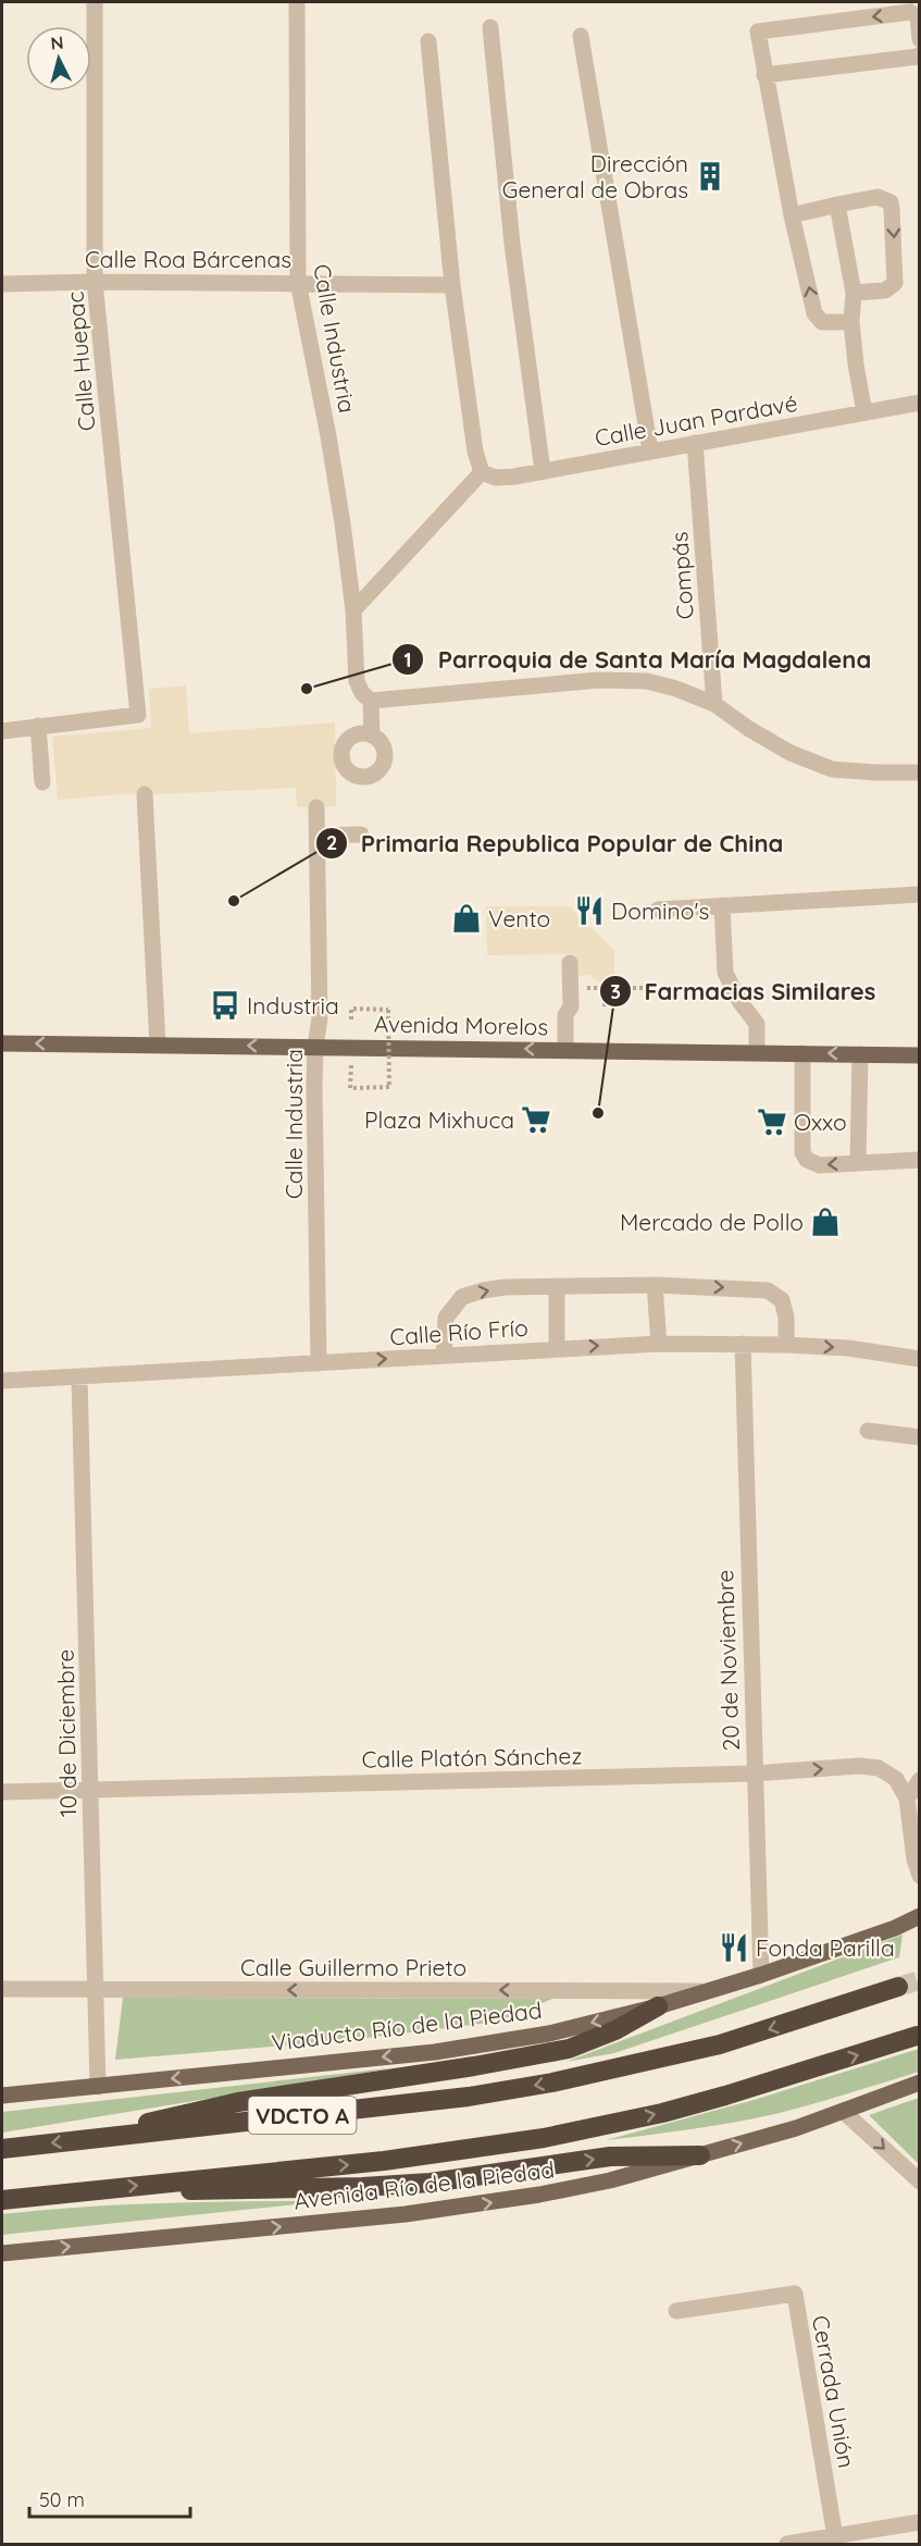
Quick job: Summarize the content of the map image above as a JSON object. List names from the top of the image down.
{
  "streets": {
    "highway": ["VDCTO A"],
    "main road": ["Avenida Morelos", "Viaducto Río de la Piedad", "Avenida Río de la Piedad"],
    "street": [
      "Calle Roa Bárcenas",
      "Calle Industria",
      "Calle Huepac",
      "Calle Juan Pardavé",
      "Compás",
      "Calle Río Frío",
      "20 de Noviembre",
      "10 de Diciembre",
      "Calle Platón Sánchez",
      "Calle Guillermo Prieto",
      "Cerrada Unión"
    ]
  },
  "crossings": [
    ["Calle Roa Bárcenas", "Calle Industria"],
    ["Calle Roa Bárcenas", "Calle Huepac"],
    ["Calle Industria", "Avenida Morelos"],
    ["Calle Industria", "Calle Río Frío"],
    ["Calle Juan Pardavé", "Compás"],
    ["Calle Río Frío", "20 de Noviembre"],
    ["Calle Río Frío", "10 de Diciembre"],
    ["20 de Noviembre", "Calle Platón Sánchez"],
    ["20 de Noviembre", "Viaducto Río de la Piedad"],
    ["10 de Diciembre", "Calle Platón Sánchez"],
    ["10 de Diciembre", "Calle Guillermo Prieto"],
    ["10 de Diciembre", "Viaducto Río de la Piedad"],
    ["Calle Guillermo Prieto", "Viaducto Río de la Piedad"]
  ],
  "one_way": [
    "Avenida Morelos",
    "Calle Guillermo Prieto",
    "Viaducto Río de la Piedad",
    "Avenida Río de la Piedad"
  ],
  "places": {
    "building": ["Dirección General de Obras"],
    "other": ["Parroquia de Santa María Magdalena", "Primaria Republica Popular de China", "Farmacias Similares"],
    "restaurant": ["Domino's", "Fonda Parilla"],
    "shop": ["Vento", "Mercado de Pollo"],
    "bus stop": ["Industria"],
    "supermarket": ["Plaza Mixhuca", "Oxxo"]
  },
  "scale_bar": "50 m",
  "north": "top"
}
